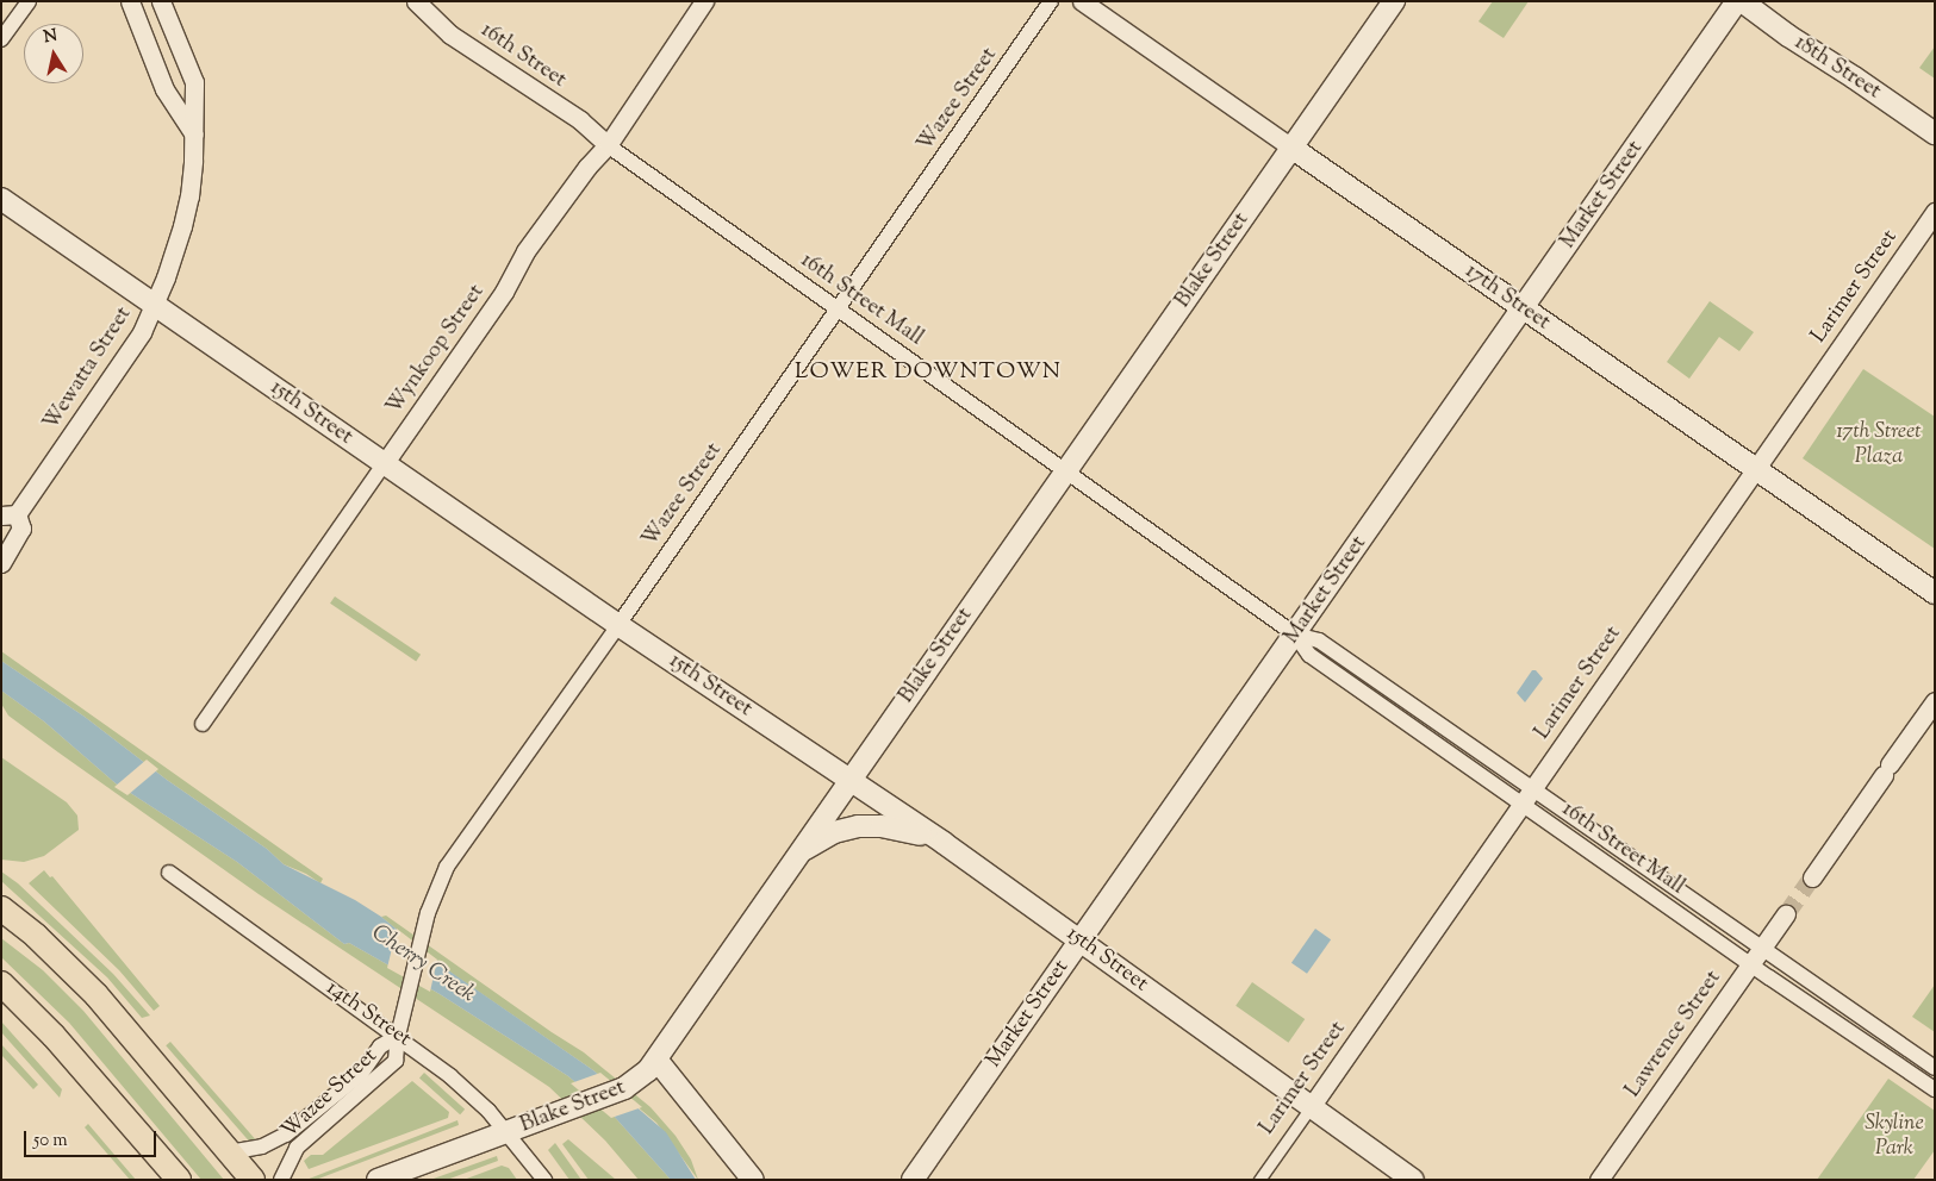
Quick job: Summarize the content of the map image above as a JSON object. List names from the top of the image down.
{
  "streets": {
    "main road": [
      "18th Street",
      "Market Street",
      "Blake Street",
      "17th Street",
      "15th Street"
    ],
    "street": [
      "16th Street",
      "Wazee Street",
      "Larimer Street",
      "16th Street Mall",
      "Wynkoop Street",
      "Wewatta Street",
      "14th Street",
      "Lawrence Street"
    ]
  },
  "crossings": [
    ["16th Street", "16th Street Mall"],
    ["16th Street", "Wynkoop Street"],
    ["18th Street", "Market Street"],
    ["Wazee Street", "16th Street Mall"],
    ["Wazee Street", "15th Street"],
    ["Wazee Street", "14th Street"],
    ["Market Street", "17th Street"],
    ["Market Street", "16th Street Mall"],
    ["Market Street", "15th Street"],
    ["Blake Street", "17th Street"],
    ["Blake Street", "16th Street Mall"],
    ["Blake Street", "15th Street"],
    ["Blake Street", "14th Street"],
    ["Larimer Street", "17th Street"],
    ["Larimer Street", "16th Street Mall"],
    ["Larimer Street", "15th Street"],
    ["16th Street Mall", "Wynkoop Street"],
    ["16th Street Mall", "Lawrence Street"],
    ["Wynkoop Street", "15th Street"],
    ["Wewatta Street", "15th Street"]
  ],
  "districts": ["LOWER DOWNTOWN"],
  "water": ["Cherry Creek"],
  "parks": ["17th Street Plaza", "Skyline Park"],
  "scale_bar": "50 m",
  "north": "top"
}
